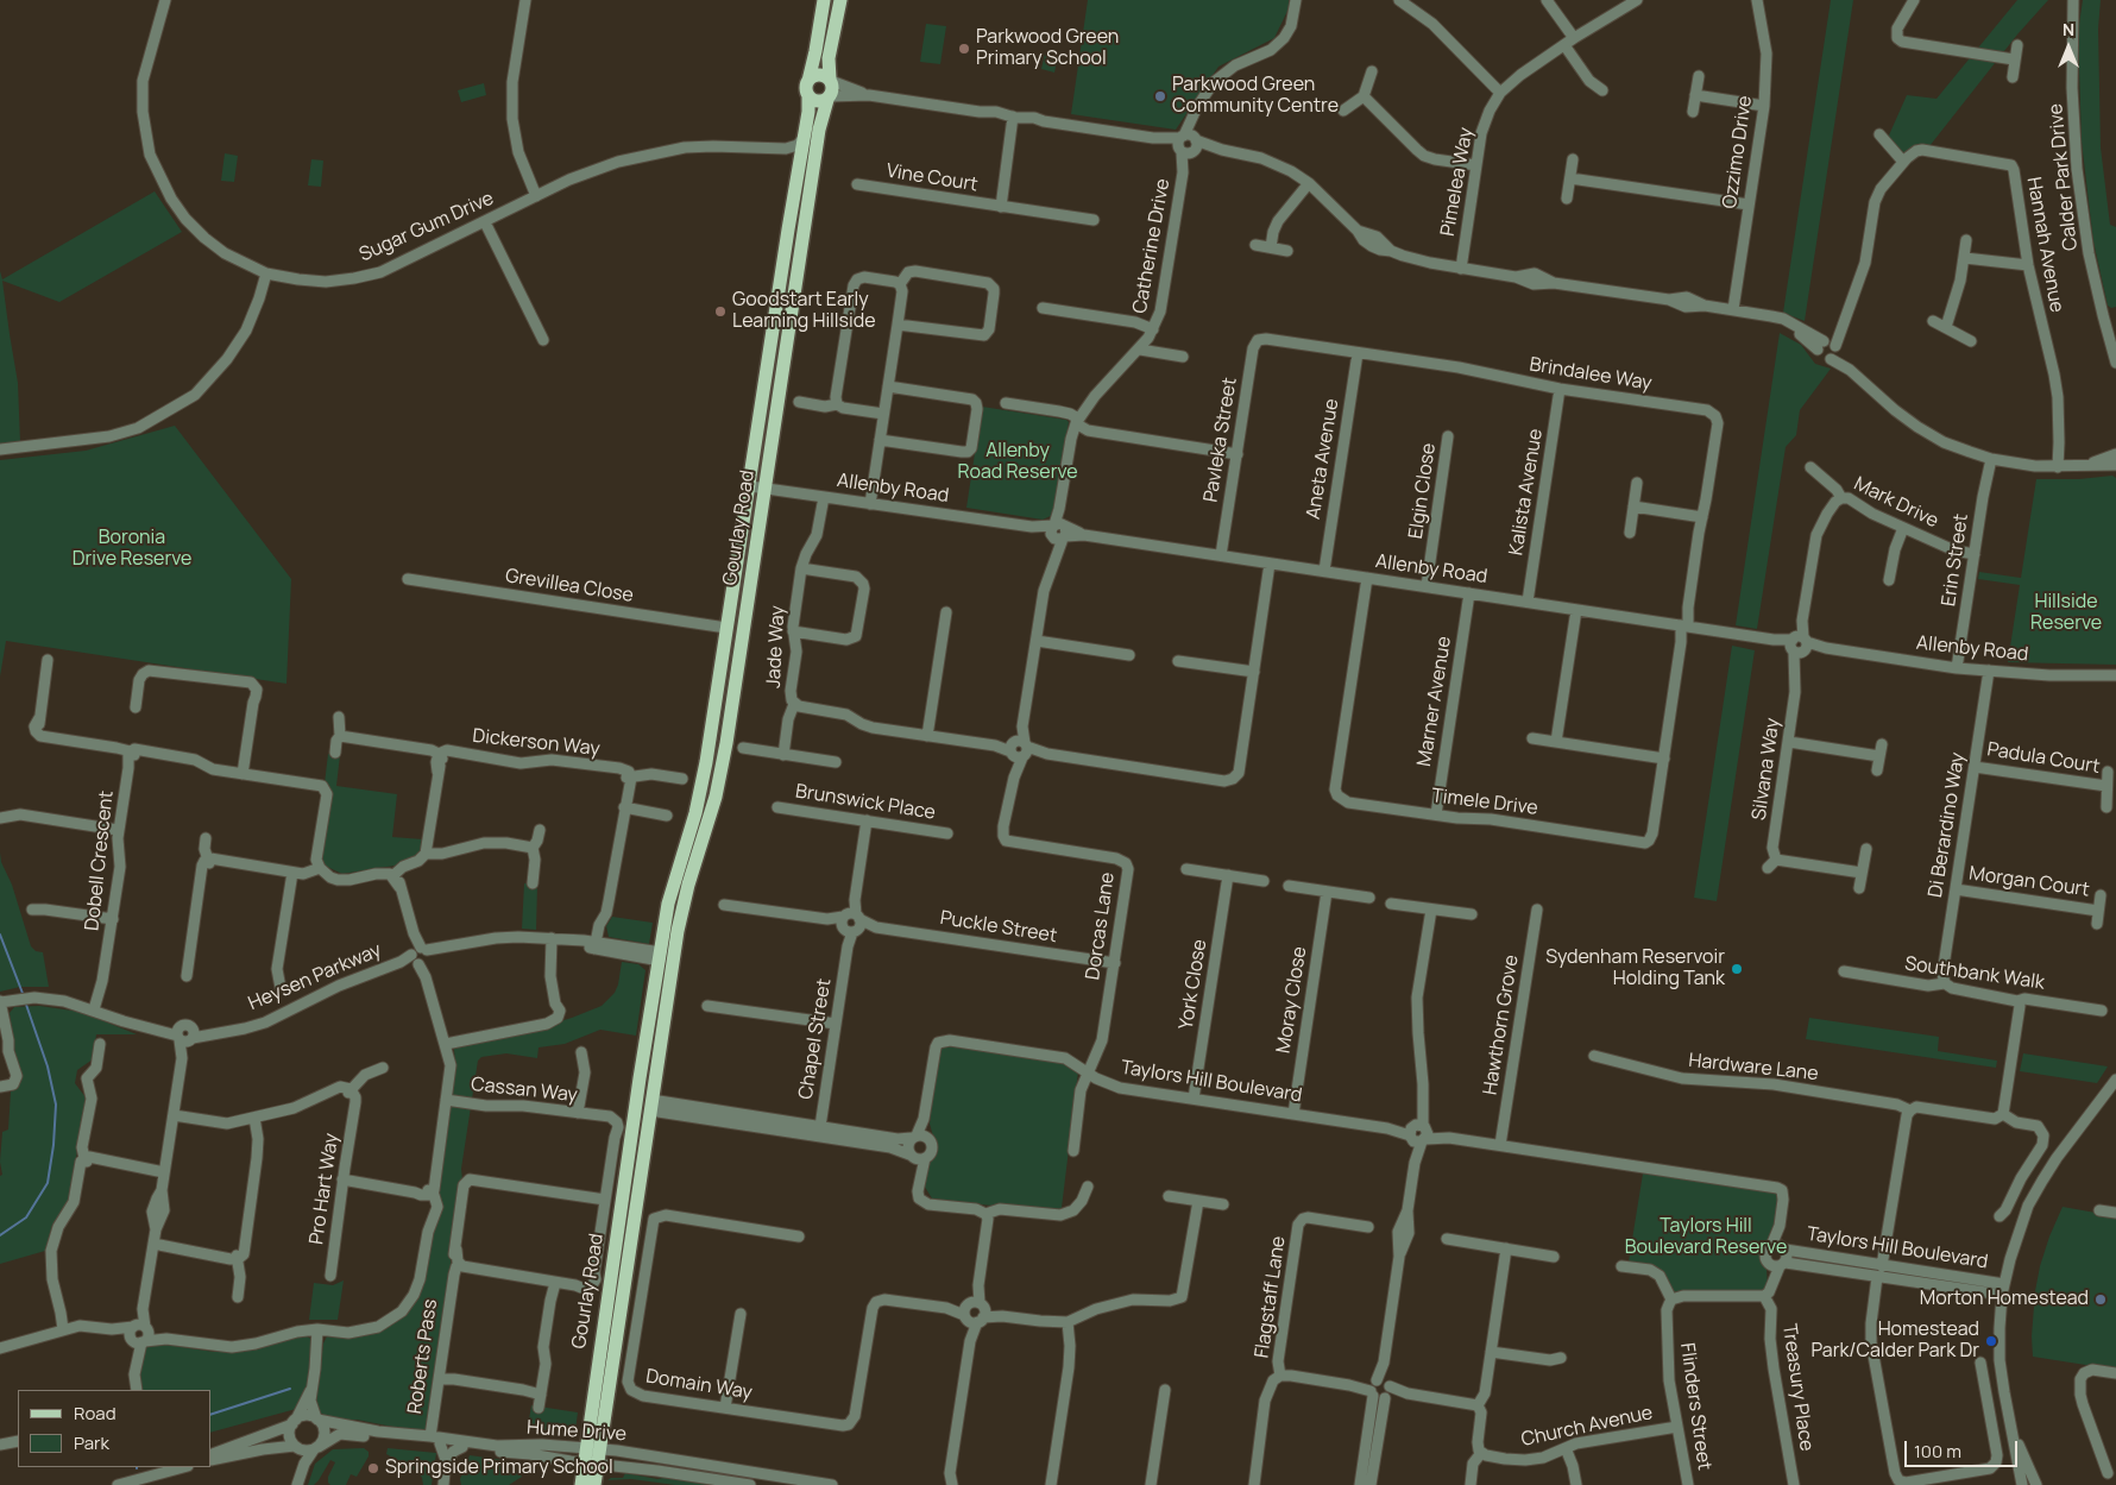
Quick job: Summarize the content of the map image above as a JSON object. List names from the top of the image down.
{
  "streets": {
    "main road": ["Gourlay Road", "Heysen Parkway"],
    "street": [
      "Ozzimo Drive",
      "Calder Park Drive",
      "Vine Court",
      "Pimelea Way",
      "Sugar Gum Drive",
      "Hannah Avenue",
      "Catherine Drive",
      "Brindalee Way",
      "Pavleka Street",
      "Aneta Avenue",
      "Allenby Road",
      "Elgin Close",
      "Kalista Avenue",
      "Mark Drive",
      "Erin Street",
      "Grevillea Close",
      "Jade Way",
      "Marner Avenue",
      "Dickerson Way",
      "Padula Court",
      "Silvana Way",
      "Brunswick Place",
      "Timele Drive",
      "Di Berardino Way",
      "Dobell Crescent",
      "Morgan Court",
      "Dorcas Lane",
      "Puckle Street",
      "Southbank Walk",
      "York Close",
      "Moray Close",
      "Hawthorn Grove",
      "Chapel Street",
      "Hardware Lane",
      "Taylors Hill Boulevard",
      "Cassan Way",
      "Pro Hart Way",
      "Flagstaff Lane",
      "Roberts Pass",
      "Domain Way",
      "Treasury Place",
      "Flinders Street",
      "Church Avenue",
      "Hume Drive"
    ]
  },
  "crossings": [
    ["Sugar Gum Drive", "Gourlay Road"],
    ["Catherine Drive", "Allenby Road"],
    ["Catherine Drive", "Dorcas Lane"],
    ["Brindalee Way", "Pavleka Street"],
    ["Brindalee Way", "Aneta Avenue"],
    ["Brindalee Way", "Allenby Road"],
    ["Brindalee Way", "Kalista Avenue"],
    ["Brindalee Way", "Timele Drive"],
    ["Pavleka Street", "Allenby Road"],
    ["Aneta Avenue", "Allenby Road"],
    ["Allenby Road", "Elgin Close"],
    ["Allenby Road", "Kalista Avenue"],
    ["Allenby Road", "Gourlay Road"],
    ["Allenby Road", "Erin Street"],
    ["Allenby Road", "Jade Way"],
    ["Allenby Road", "Marner Avenue"],
    ["Allenby Road", "Silvana Way"],
    ["Allenby Road", "Timele Drive"],
    ["Allenby Road", "Di Berardino Way"],
    ["Mark Drive", "Erin Street"],
    ["Mark Drive", "Silvana Way"],
    ["Gourlay Road", "Grevillea Close"],
    ["Gourlay Road", "Heysen Parkway"],
    ["Gourlay Road", "Hume Drive"],
    ["Jade Way", "Dorcas Lane"],
    ["Marner Avenue", "Timele Drive"],
    ["Padula Court", "Di Berardino Way"],
    ["Brunswick Place", "Chapel Street"],
    ["Di Berardino Way", "Morgan Court"],
    ["Di Berardino Way", "Southbank Walk"],
    ["Dobell Crescent", "Heysen Parkway"],
    ["Dorcas Lane", "Puckle Street"],
    ["Dorcas Lane", "Taylors Hill Boulevard"],
    ["Puckle Street", "Chapel Street"],
    ["York Close", "Taylors Hill Boulevard"],
    ["Moray Close", "Taylors Hill Boulevard"],
    ["Hawthorn Grove", "Taylors Hill Boulevard"],
    ["Cassan Way", "Roberts Pass"],
    ["Roberts Pass", "Hume Drive"],
    ["Flinders Street", "Church Avenue"]
  ],
  "parks": [
    "Allenby Road Reserve",
    "Boronia Drive Reserve",
    "Hillside Reserve",
    "Taylors Hill Boulevard Reserve"
  ],
  "places": [
    "Parkwood Green Primary School",
    "Parkwood Green Community Centre",
    "Goodstart Early Learning Hillside",
    "Sydenham Reservoir Holding Tank",
    "Morton Homestead",
    "Homestead Park/Calder Park Dr",
    "Springside Primary School"
  ],
  "legend": ["Road", "Park"],
  "scale_bar": "100 m",
  "north": "top"
}
